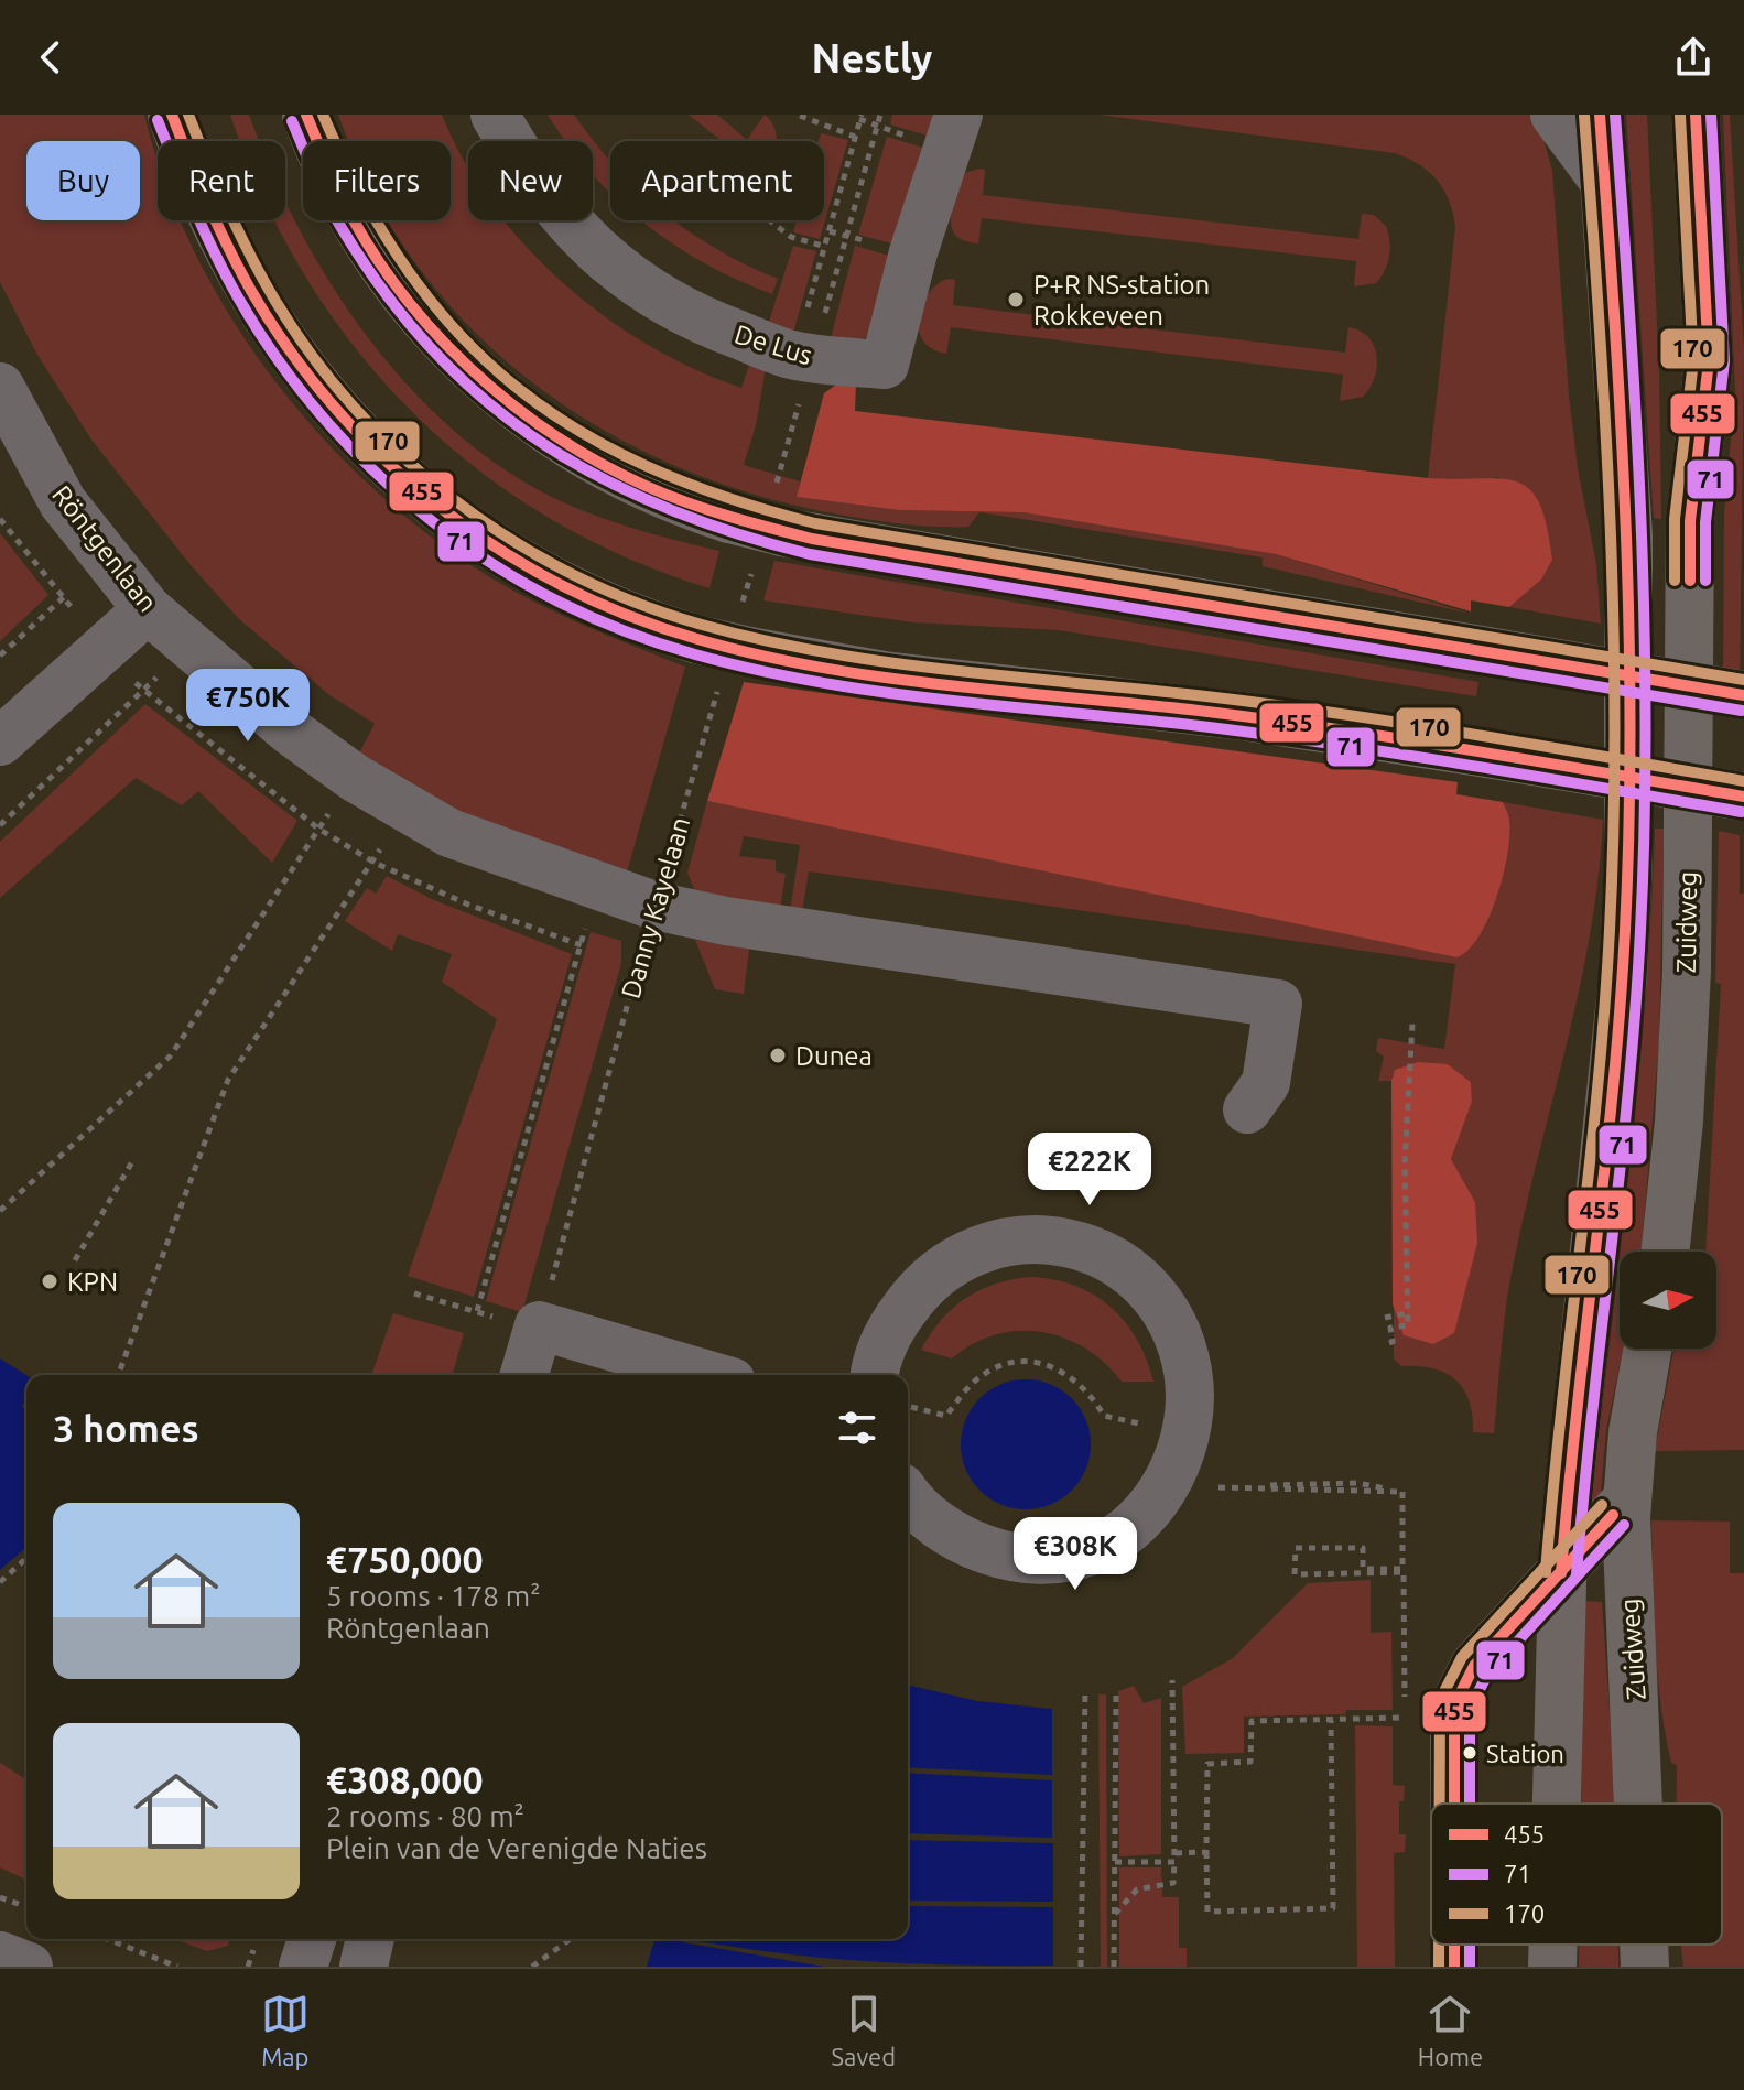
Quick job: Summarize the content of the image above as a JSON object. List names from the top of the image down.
{
  "streets": {
    "main road": ["Zuidweg"],
    "street": ["De Lus", "Röntgenlaan"],
    "path": ["Danny Kayelaan"]
  },
  "crossings": [
    ["Röntgenlaan", "Danny Kayelaan"]
  ],
  "places": [
    "P+R NS-station Rokkeveen",
    "Dunea",
    "KPN",
    "Station"
  ],
  "lines": ["transit line 455", "transit line 71", "transit line 170"],
  "legend": ["455", "71", "170"],
  "north": "right",
  "page": {
    "header": "Nestly",
    "chip": [
      "Buy",
      "Rent",
      "Filters",
      "New",
      "Apartment"
    ],
    "price": ["€750K", "€222K", "€308K"],
    "heading": "3 homes",
    "list": [
      {
        "name": "€750,000",
        "note": "5 rooms · 178 m² · Röntgenlaan"
      },
      {
        "name": "€308,000",
        "note": "2 rooms · 80 m² · Plein van de Verenigde Naties"
      }
    ],
    "tabs": ["Map", "Saved", "Home"]
  }
}
